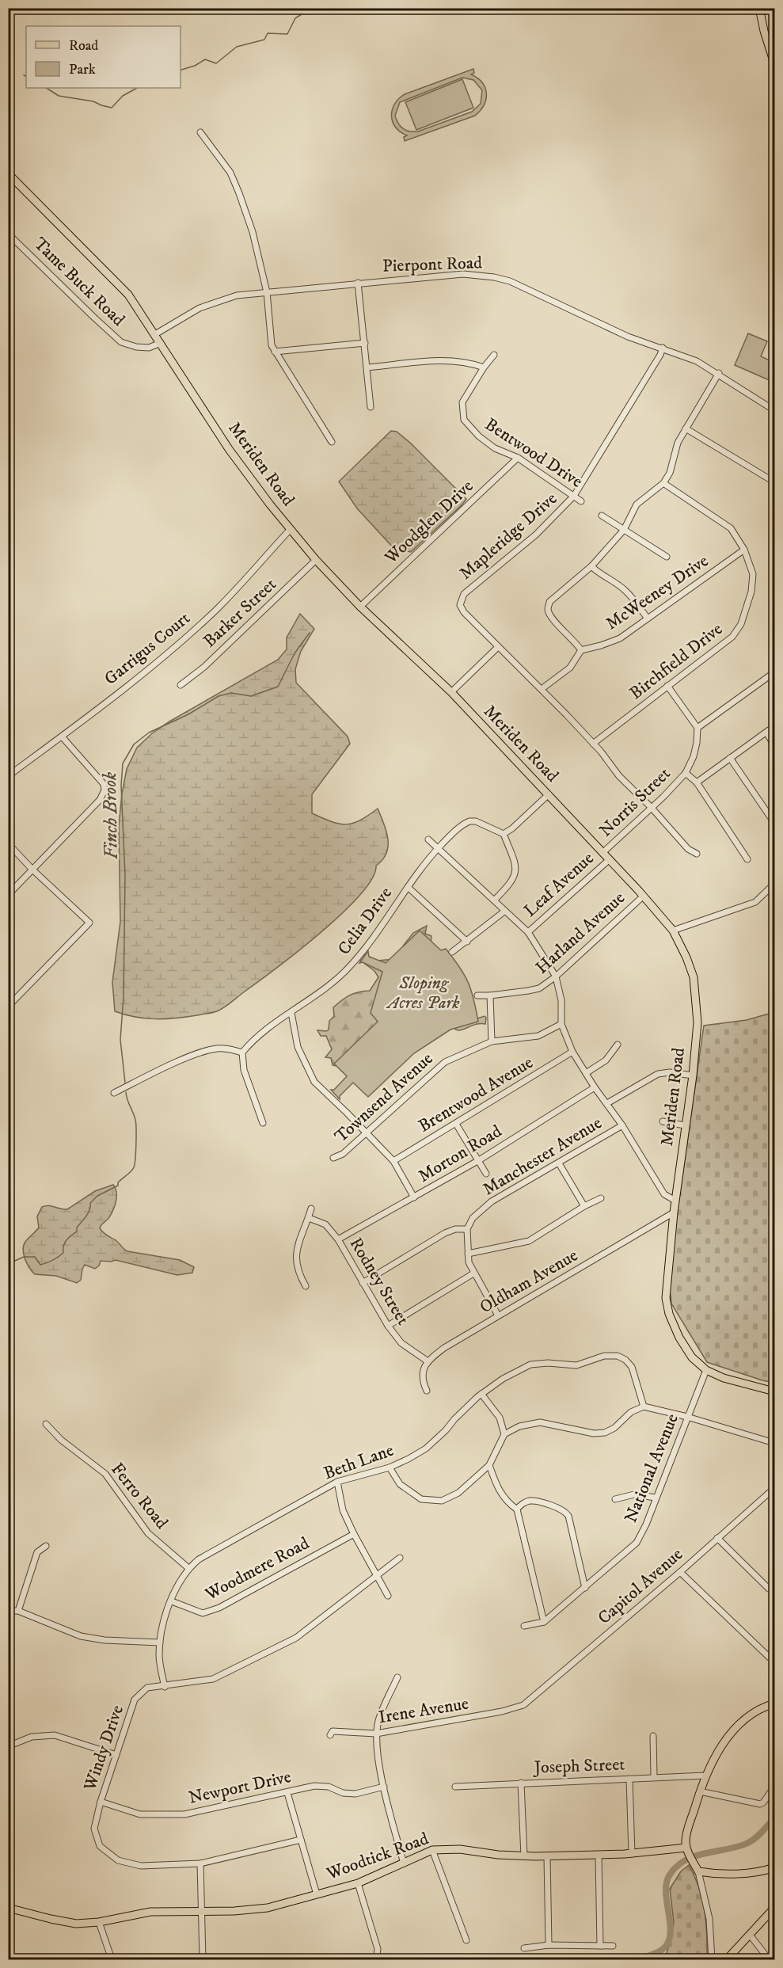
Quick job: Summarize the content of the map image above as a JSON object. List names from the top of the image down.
{
  "streets": {
    "main road": ["Meriden Road", "Woodtick Road"],
    "street": [
      "Pierpont Road",
      "Tame Buck Road",
      "Bentwood Drive",
      "Woodglen Drive",
      "Mapleridge Drive",
      "McWeeney Drive",
      "Barker Street",
      "Garrigus Court",
      "Birchfield Drive",
      "Norris Street",
      "Leaf Avenue",
      "Celia Drive",
      "Harland Avenue",
      "Brentwood Avenue",
      "Townsend Avenue",
      "Morton Road",
      "Manchester Avenue",
      "Rodney Street",
      "Oldham Avenue",
      "Beth Lane",
      "National Avenue",
      "Ferro Road",
      "Woodmere Road",
      "Capitol Avenue",
      "Irene Avenue",
      "Windy Drive",
      "Joseph Street",
      "Newport Drive"
    ]
  },
  "crossings": [
    ["Pierpont Road", "Meriden Road"],
    ["Pierpont Road", "Mapleridge Drive"],
    ["Tame Buck Road", "Meriden Road"],
    ["Bentwood Drive", "Woodglen Drive"],
    ["Bentwood Drive", "Mapleridge Drive"],
    ["Meriden Road", "Woodglen Drive"],
    ["Meriden Road", "Barker Street"],
    ["Meriden Road", "Garrigus Court"],
    ["Meriden Road", "Norris Street"],
    ["Meriden Road", "Leaf Avenue"],
    ["Meriden Road", "Harland Avenue"],
    ["Meriden Road", "Oldham Avenue"],
    ["Meriden Road", "National Avenue"],
    ["Mapleridge Drive", "Birchfield Drive"],
    ["Mapleridge Drive", "Norris Street"],
    ["McWeeney Drive", "Birchfield Drive"],
    ["Morton Road", "Rodney Street"],
    ["Rodney Street", "Oldham Avenue"],
    ["Beth Lane", "Ferro Road"],
    ["Beth Lane", "Woodmere Road"],
    ["Beth Lane", "Windy Drive"],
    ["Capitol Avenue", "Irene Avenue"],
    ["Windy Drive", "Newport Drive"]
  ],
  "water": ["Finch Brook"],
  "parks": ["Sloping Acres Park"],
  "legend": ["Road", "Park"]
}
